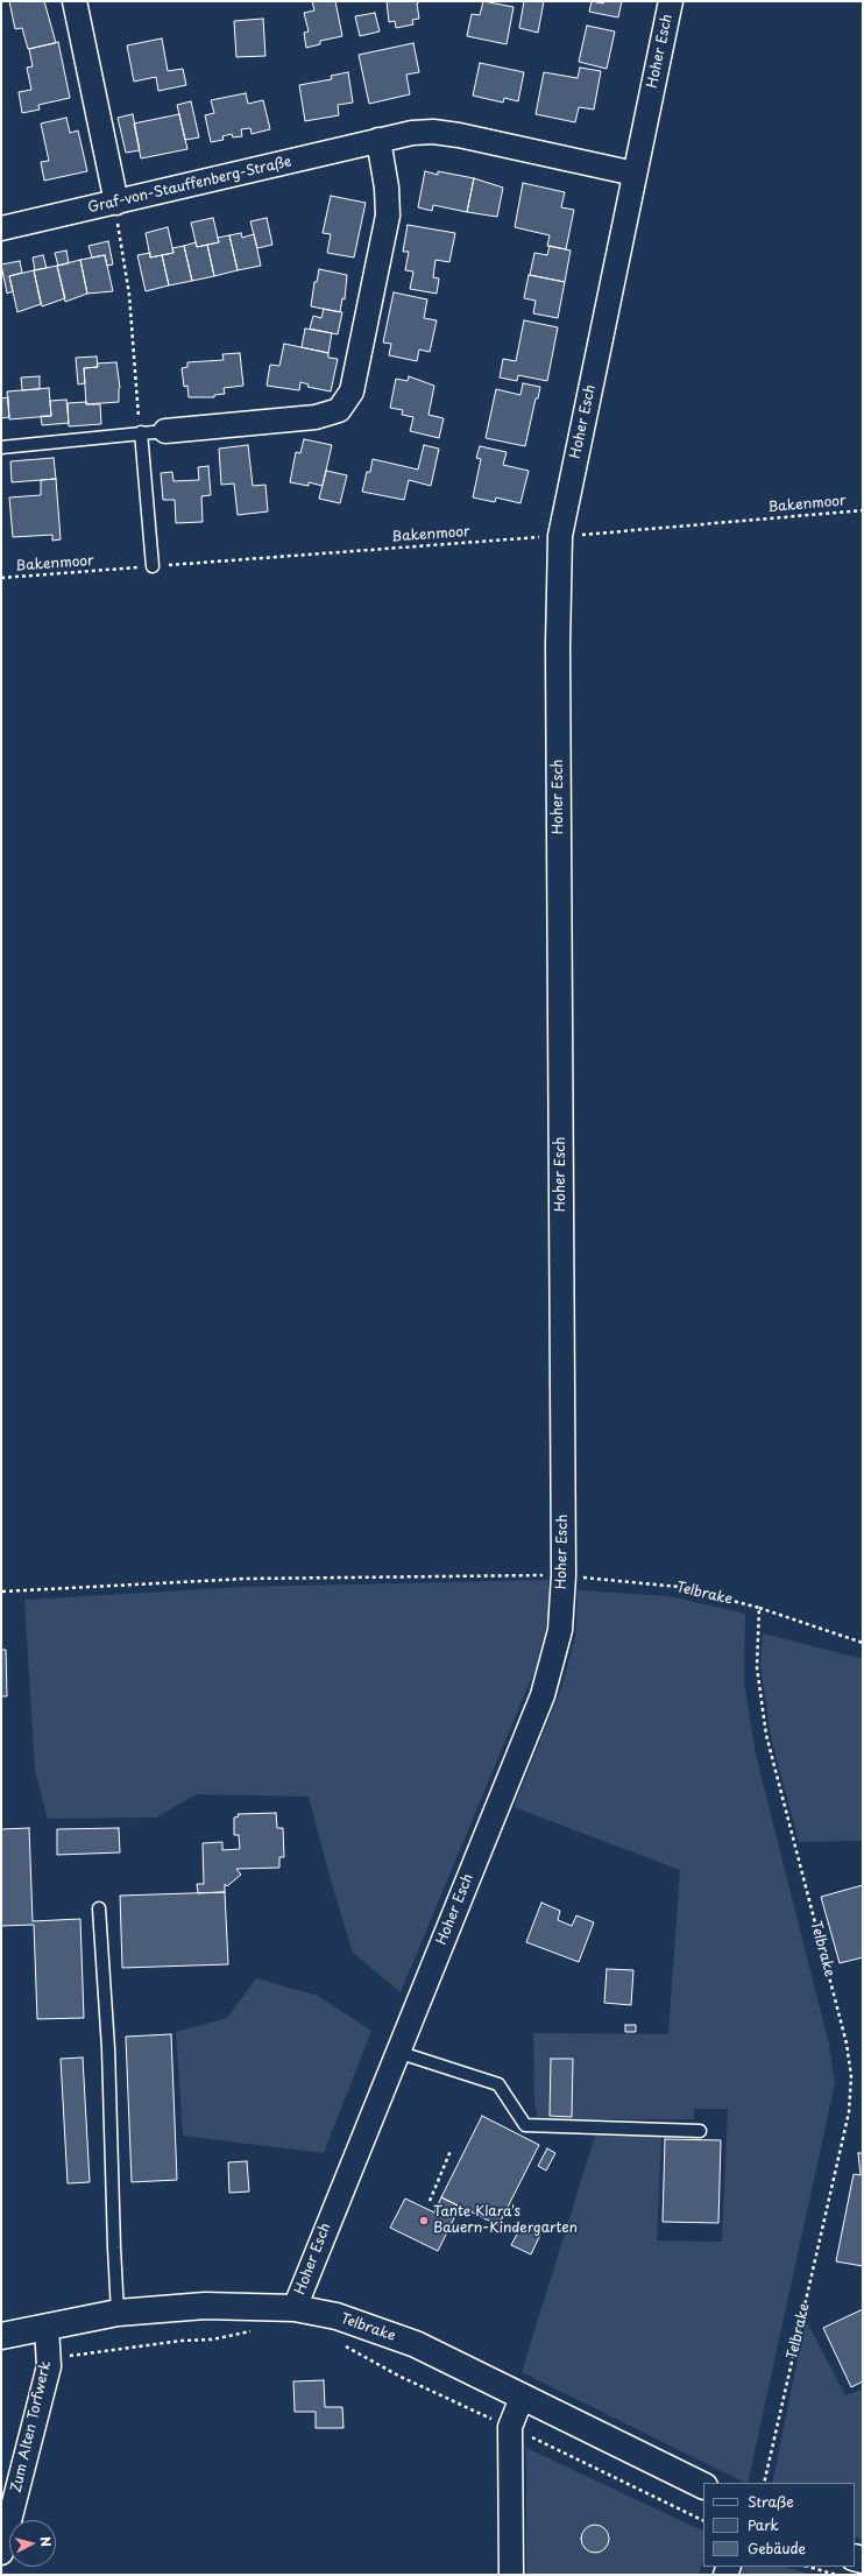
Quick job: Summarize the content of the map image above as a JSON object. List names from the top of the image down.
{
  "streets": {
    "street": [
      "Hoher Esch",
      "Graf-von-Stauffenberg-Straße",
      "Telbrake",
      "Zum Alten Torfwerk"
    ],
    "path": ["Bakenmoor"]
  },
  "crossings": [
    ["Hoher Esch", "Graf-von-Stauffenberg-Straße"],
    ["Hoher Esch", "Bakenmoor"],
    ["Hoher Esch", "Telbrake"],
    ["Telbrake", "Zum Alten Torfwerk"]
  ],
  "places": ["Tante Klara's Bauern-Kindergarten"],
  "legend": ["Straße", "Park", "Gebäude"],
  "north": "right"
}
